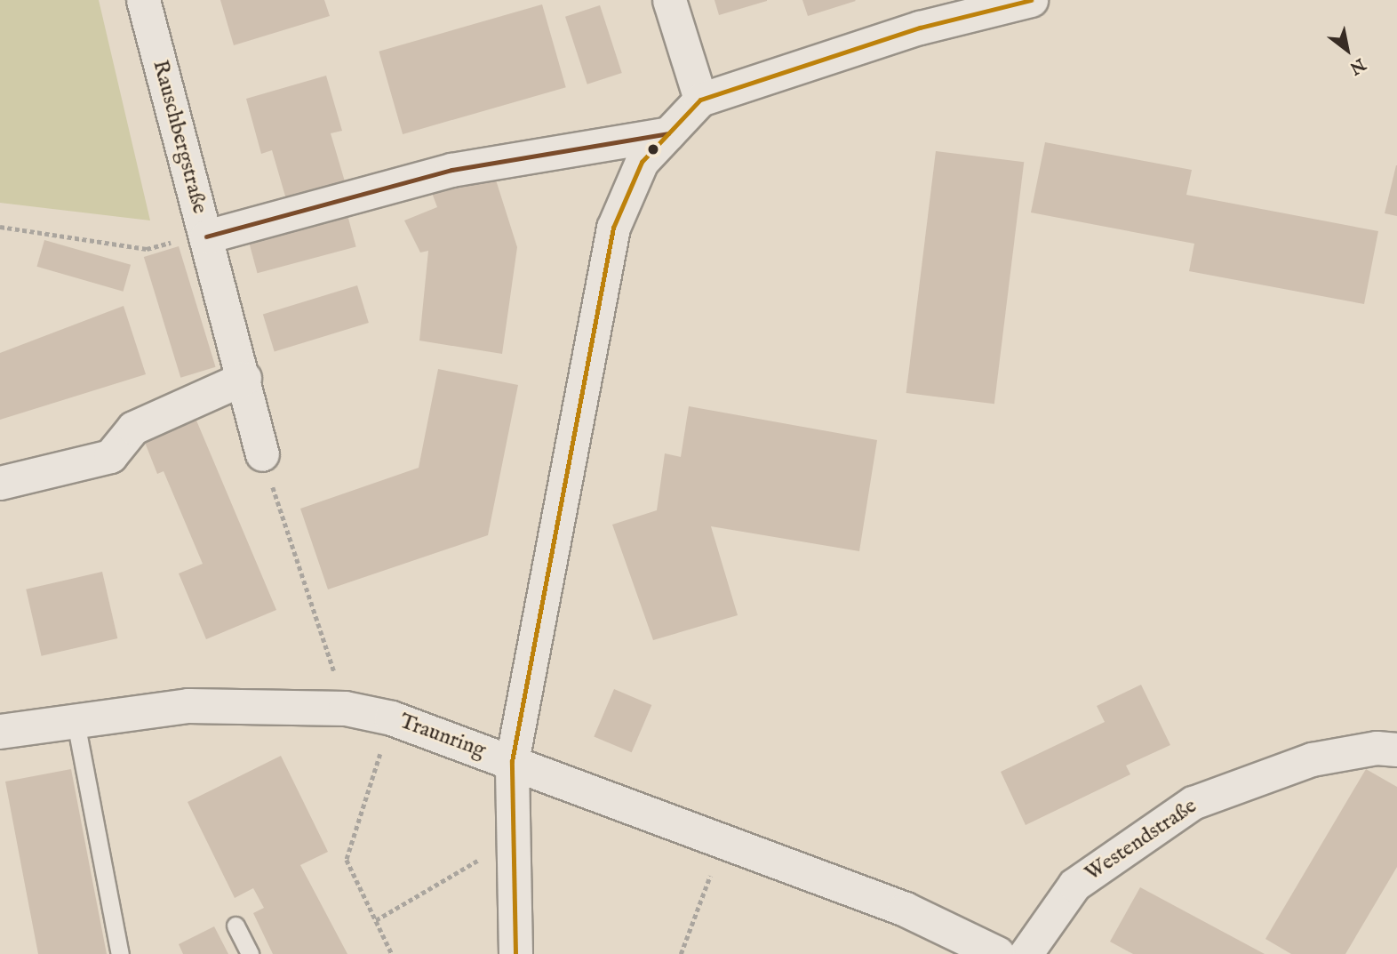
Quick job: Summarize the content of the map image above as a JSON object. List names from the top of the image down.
{
  "streets": {
    "street": ["Rauschbergstraße", "Traunring", "Westendstraße"]
  },
  "north": "bottom right"
}
